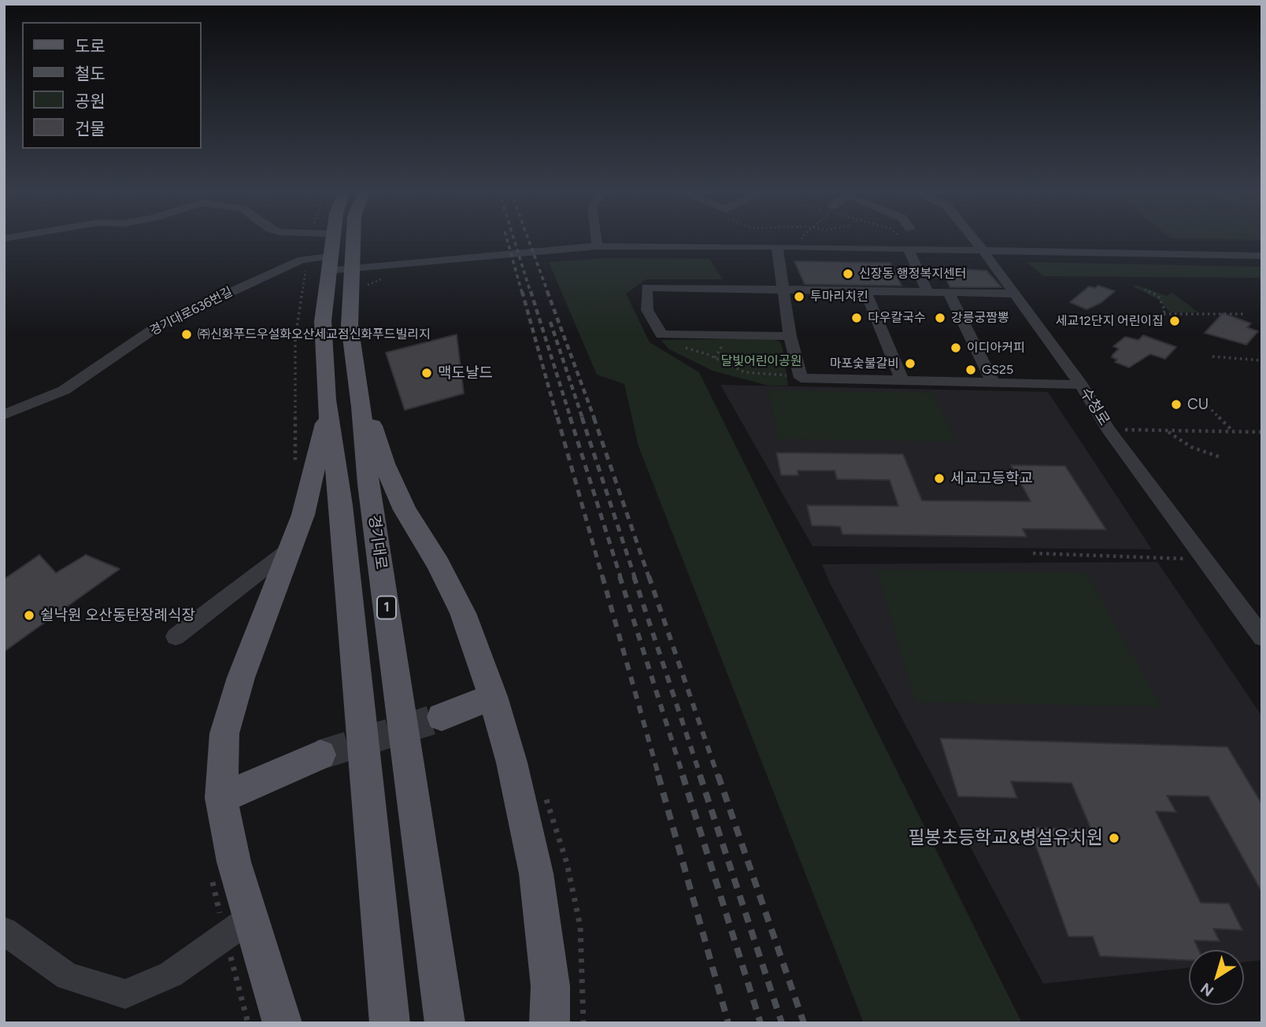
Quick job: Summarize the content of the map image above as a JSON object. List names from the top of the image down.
{
  "streets": {
    "main road": ["경기대로", "1"],
    "street": ["경기대로636번길", "수청로"]
  },
  "crossings": [
    ["경기대로636번길", "경기대로"]
  ],
  "parks": ["달빛어린이공원"],
  "places": [
    "신장동 행정복지센터",
    "투마리치킨",
    "다우칼국수",
    "강릉궁짬뽕",
    "세교12단지 어린이집",
    "㈜신화푸드우설화오산세교점신화푸드빌리지",
    "이디아커피",
    "마포숯불갈비",
    "GS25",
    "맥도날드",
    "CU",
    "세교고등학교",
    "쉴낙원 오산동탄장례식장",
    "필봉초등학교&병설유치원"
  ],
  "legend": [
    "도로",
    "철도",
    "공원",
    "건물"
  ],
  "north": "bottom left"
}
